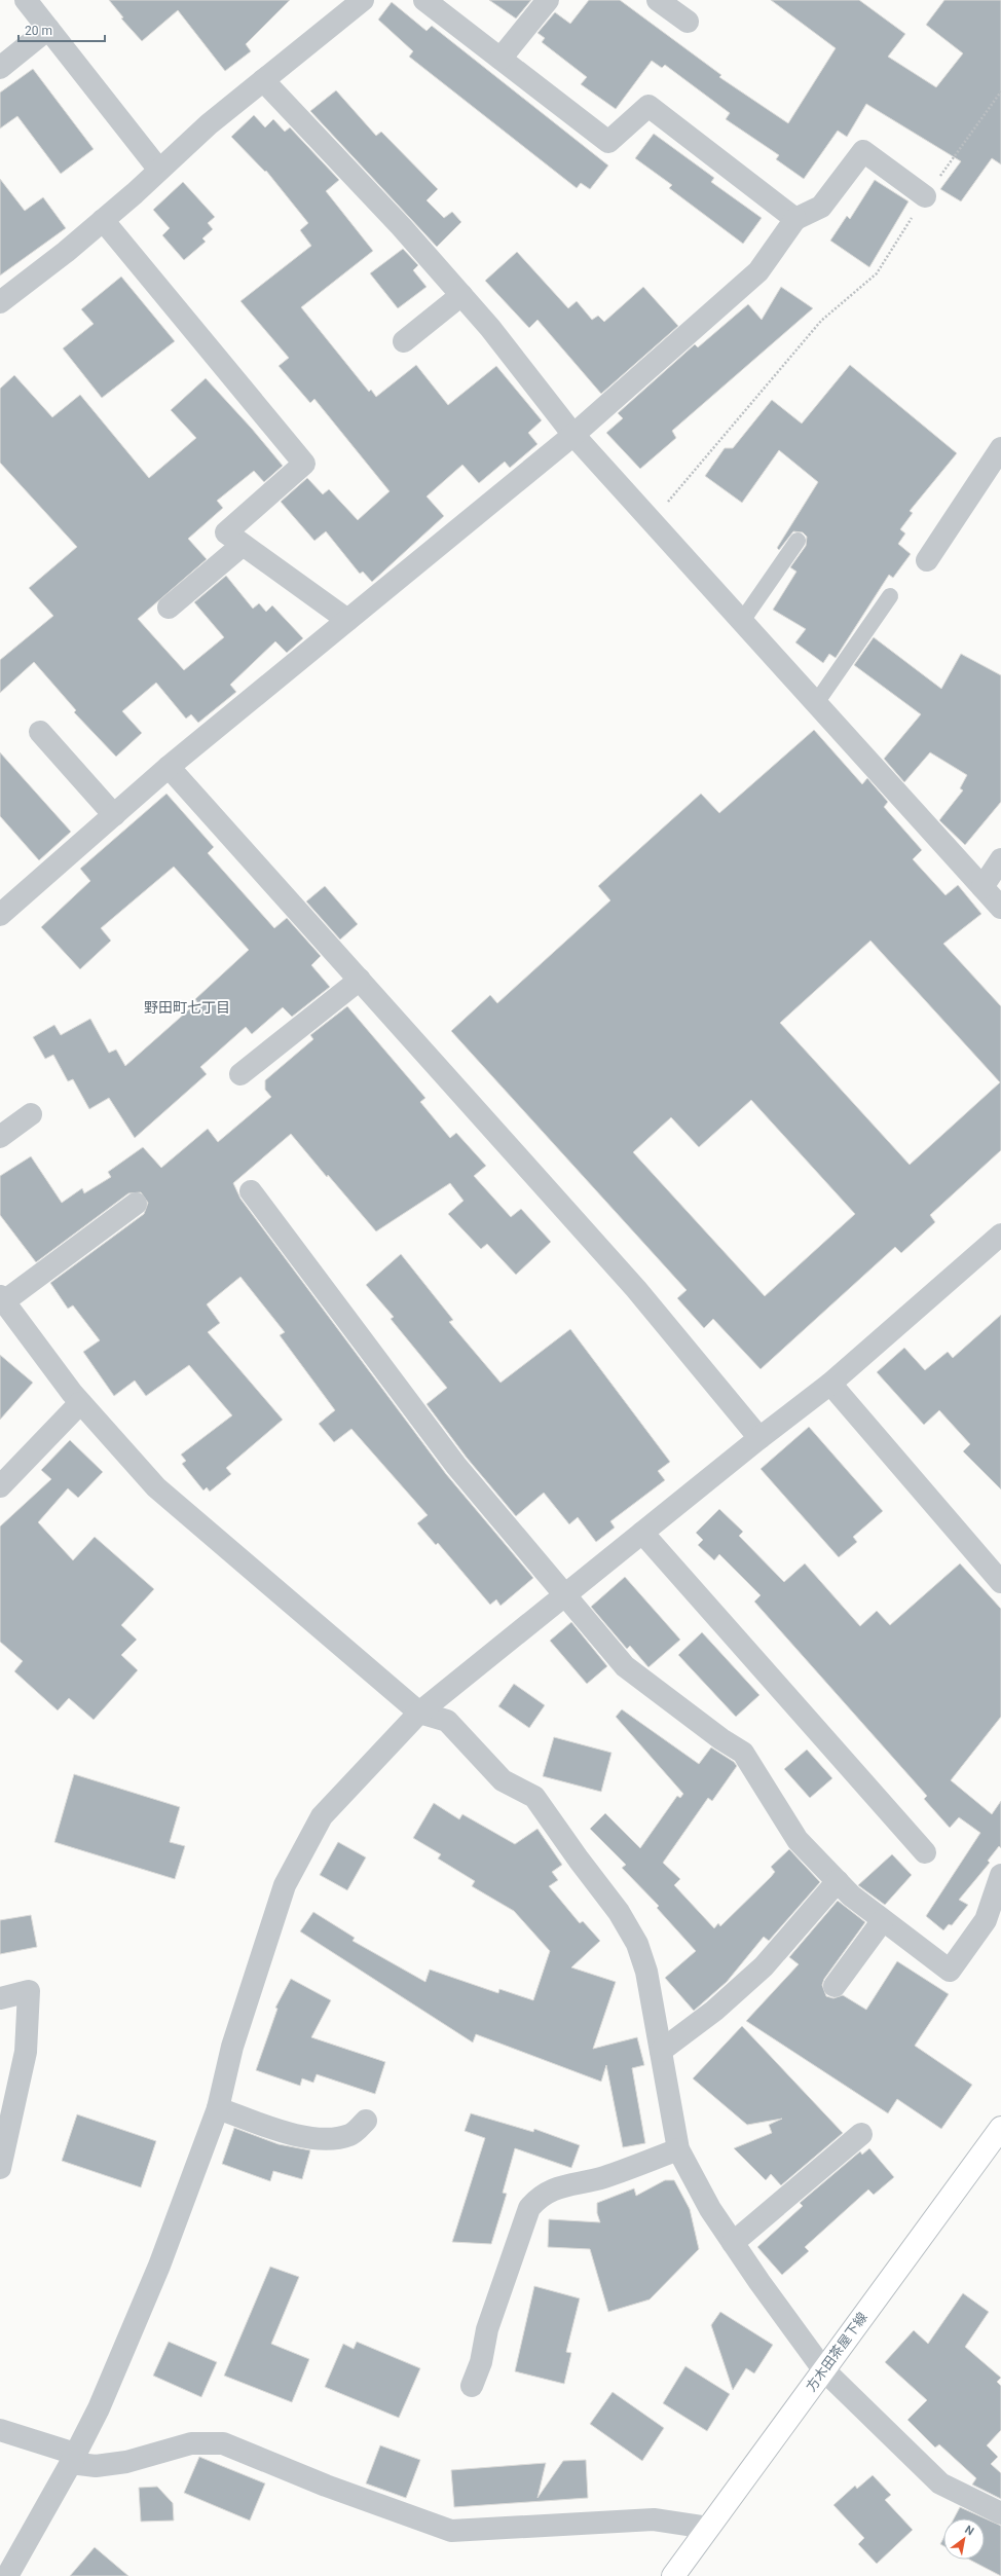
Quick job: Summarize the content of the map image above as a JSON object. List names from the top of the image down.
{
  "streets": {
    "street": ["方木田茶屋下線"]
  },
  "districts": ["野田町七丁目"],
  "scale_bar": "20 m",
  "north": "top right"
}
